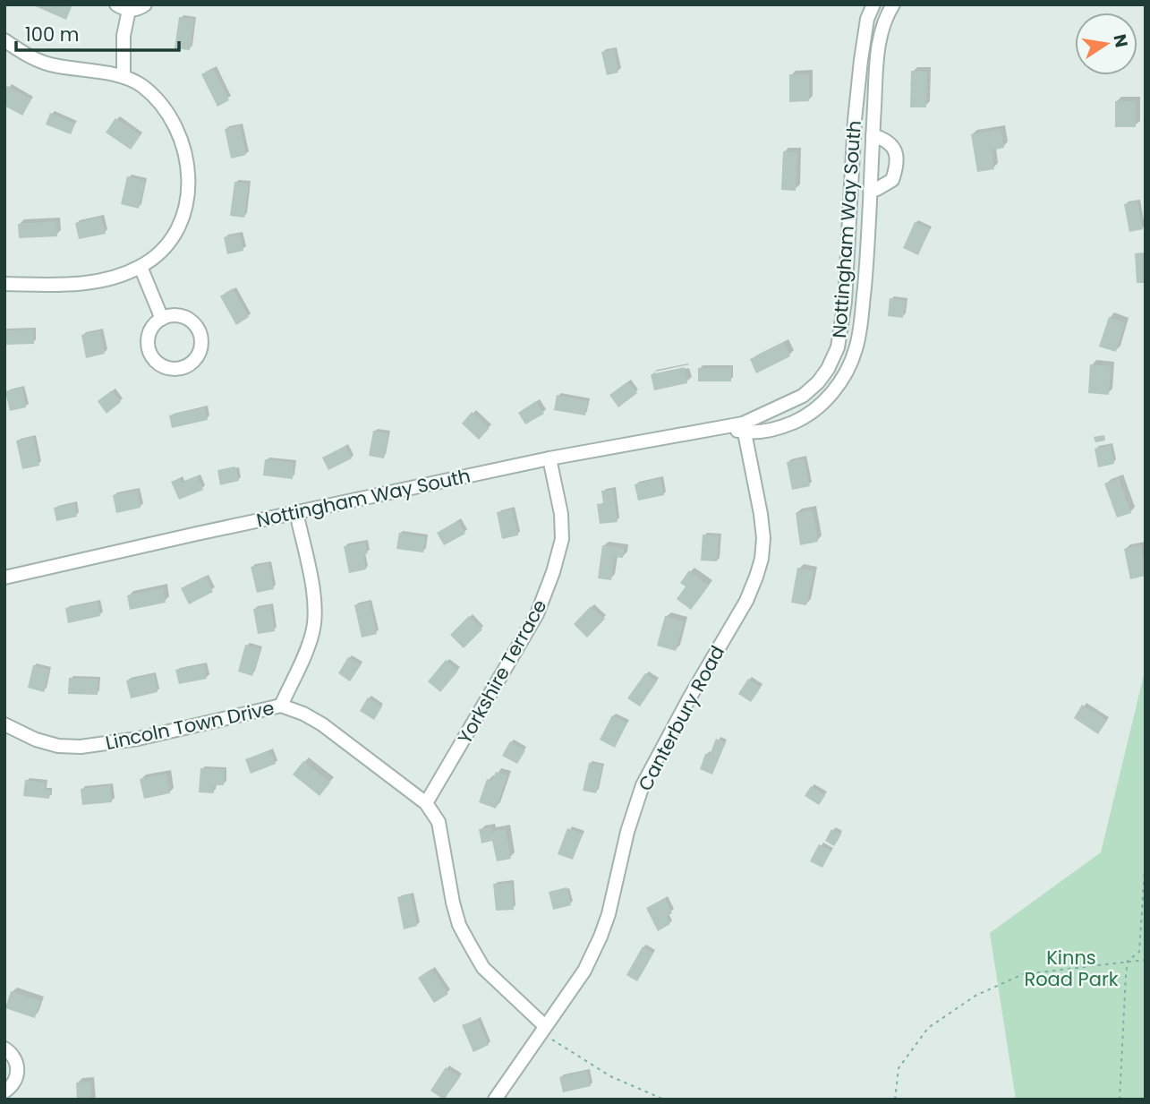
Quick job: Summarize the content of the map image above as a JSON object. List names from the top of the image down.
{
  "streets": {
    "street": [
      "Nottingham Way South",
      "Yorkshire Terrace",
      "Canterbury Road",
      "Lincoln Town Drive"
    ]
  },
  "crossings": [
    ["Nottingham Way South", "Yorkshire Terrace"],
    ["Nottingham Way South", "Canterbury Road"],
    ["Yorkshire Terrace", "Lincoln Town Drive"],
    ["Canterbury Road", "Lincoln Town Drive"]
  ],
  "parks": ["Kinns Road Park"],
  "scale_bar": "100 m",
  "north": "right"
}
